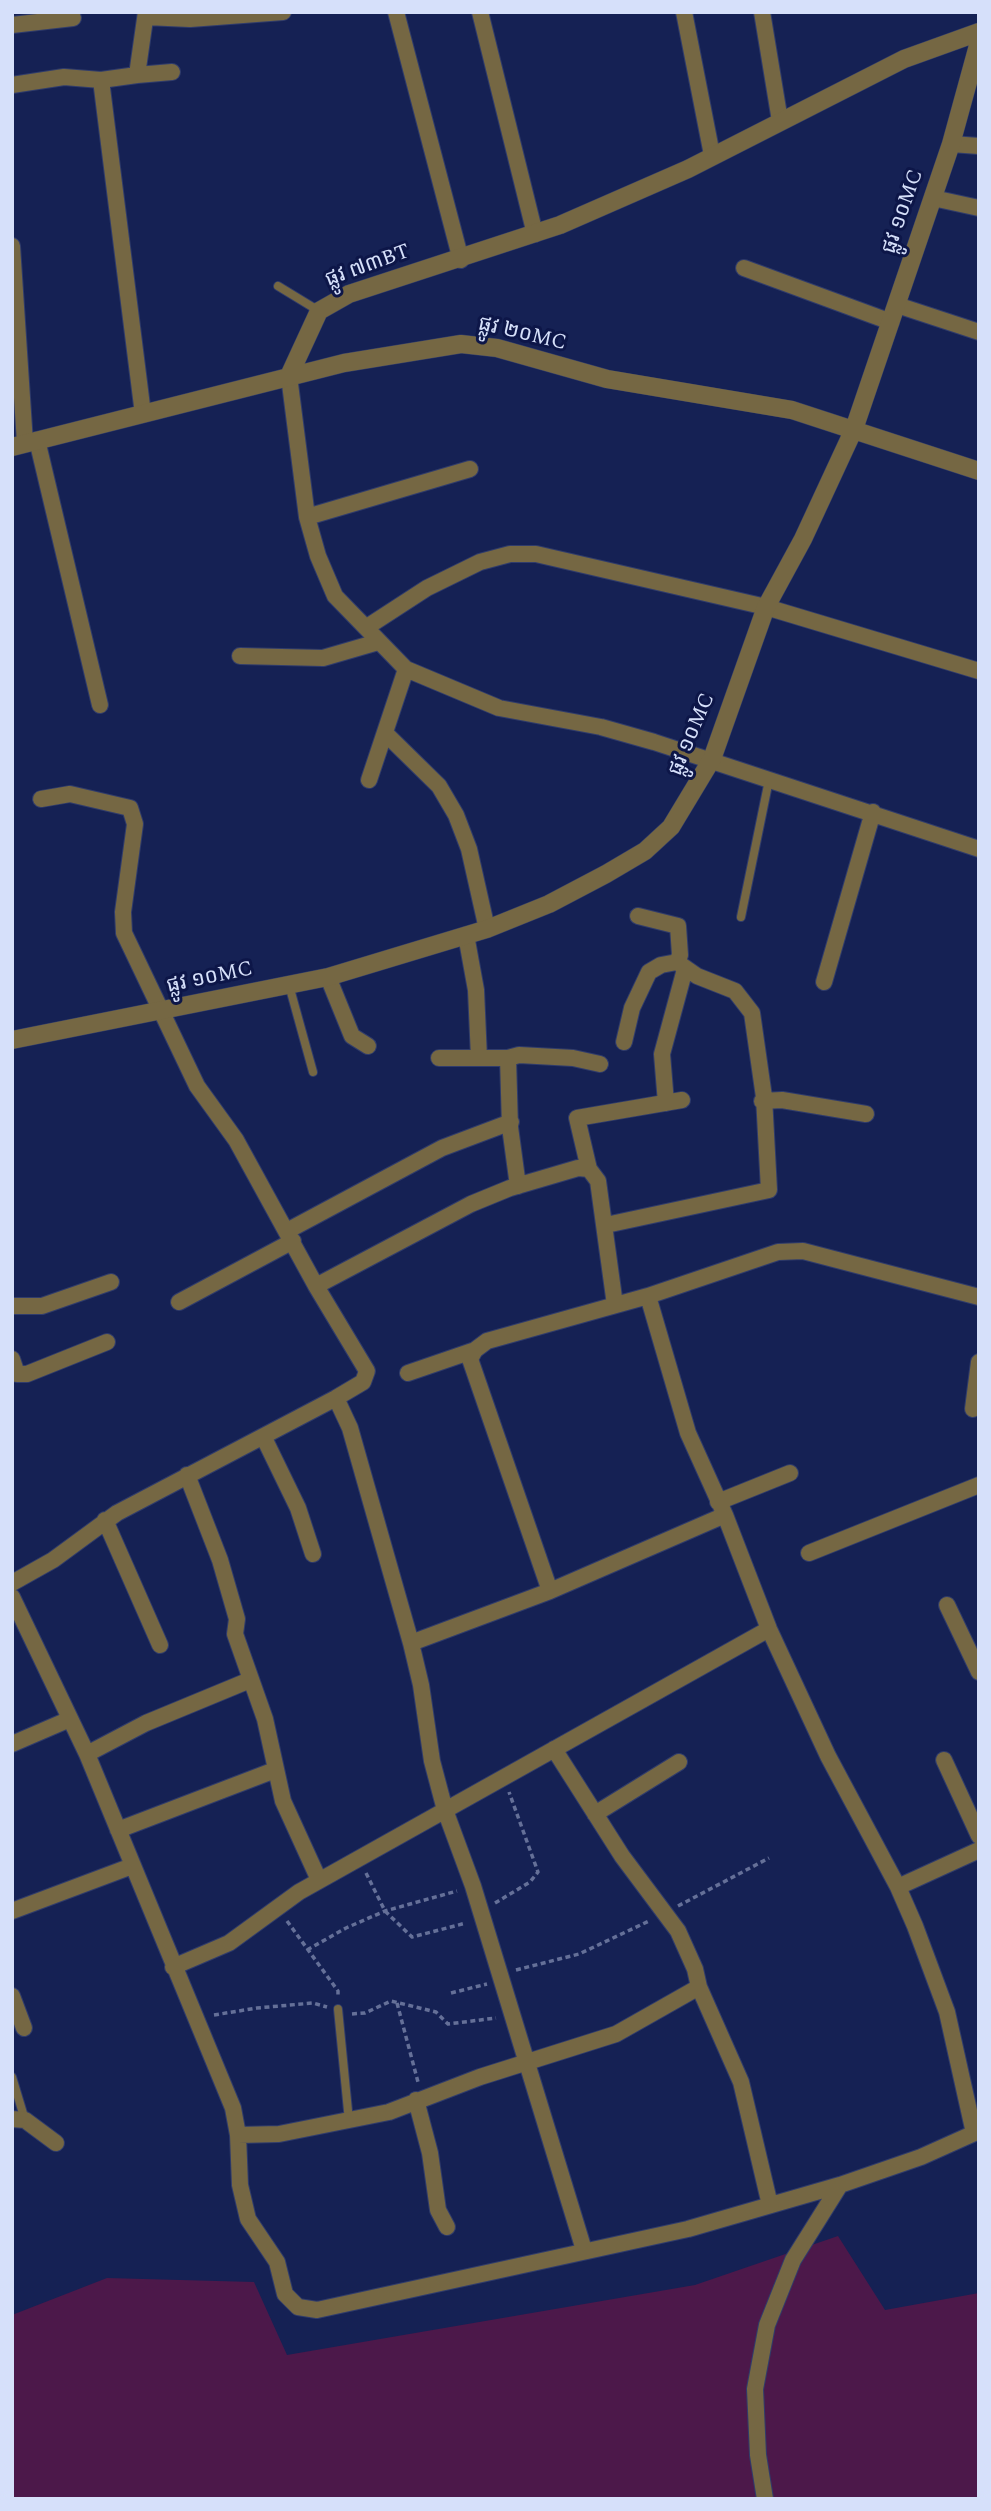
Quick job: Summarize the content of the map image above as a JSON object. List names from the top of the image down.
{
  "streets": {
    "street": ["ផ្លូវ ១០MC", "ផ្លូវ ៧៣BT", "ផ្លូវ ២០MC"]
  },
  "crossings": [
    ["ផ្លូវ ១០MC", "ផ្លូវ ២០MC"],
    ["ផ្លូវ ៧៣BT", "ផ្លូវ ២០MC"]
  ]
}
